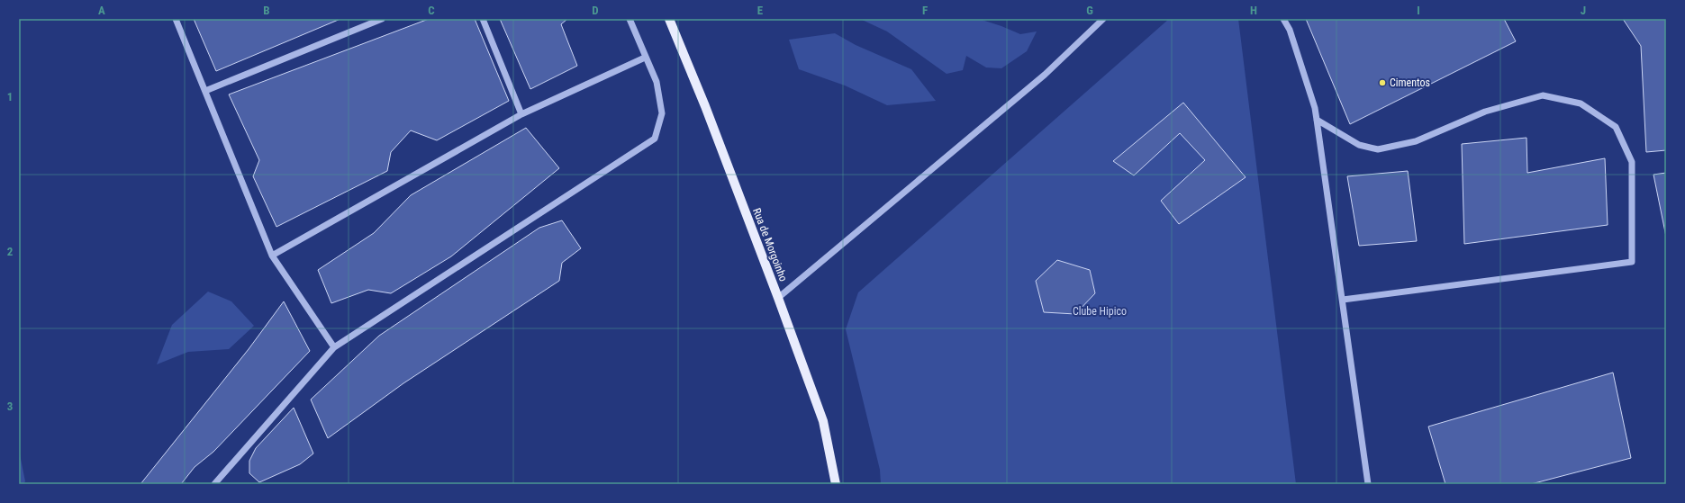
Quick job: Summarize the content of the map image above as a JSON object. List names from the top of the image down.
{
  "streets": {
    "main road": ["Rua de Morgoinho"]
  },
  "parks": ["Clube Hipico"],
  "places": ["Cimentos"],
  "grid": {
    "columns": [
      "A",
      "B",
      "C",
      "D",
      "E",
      "F",
      "G",
      "H",
      "I",
      "J"
    ],
    "rows": ["1", "2", "3"]
  }
}
